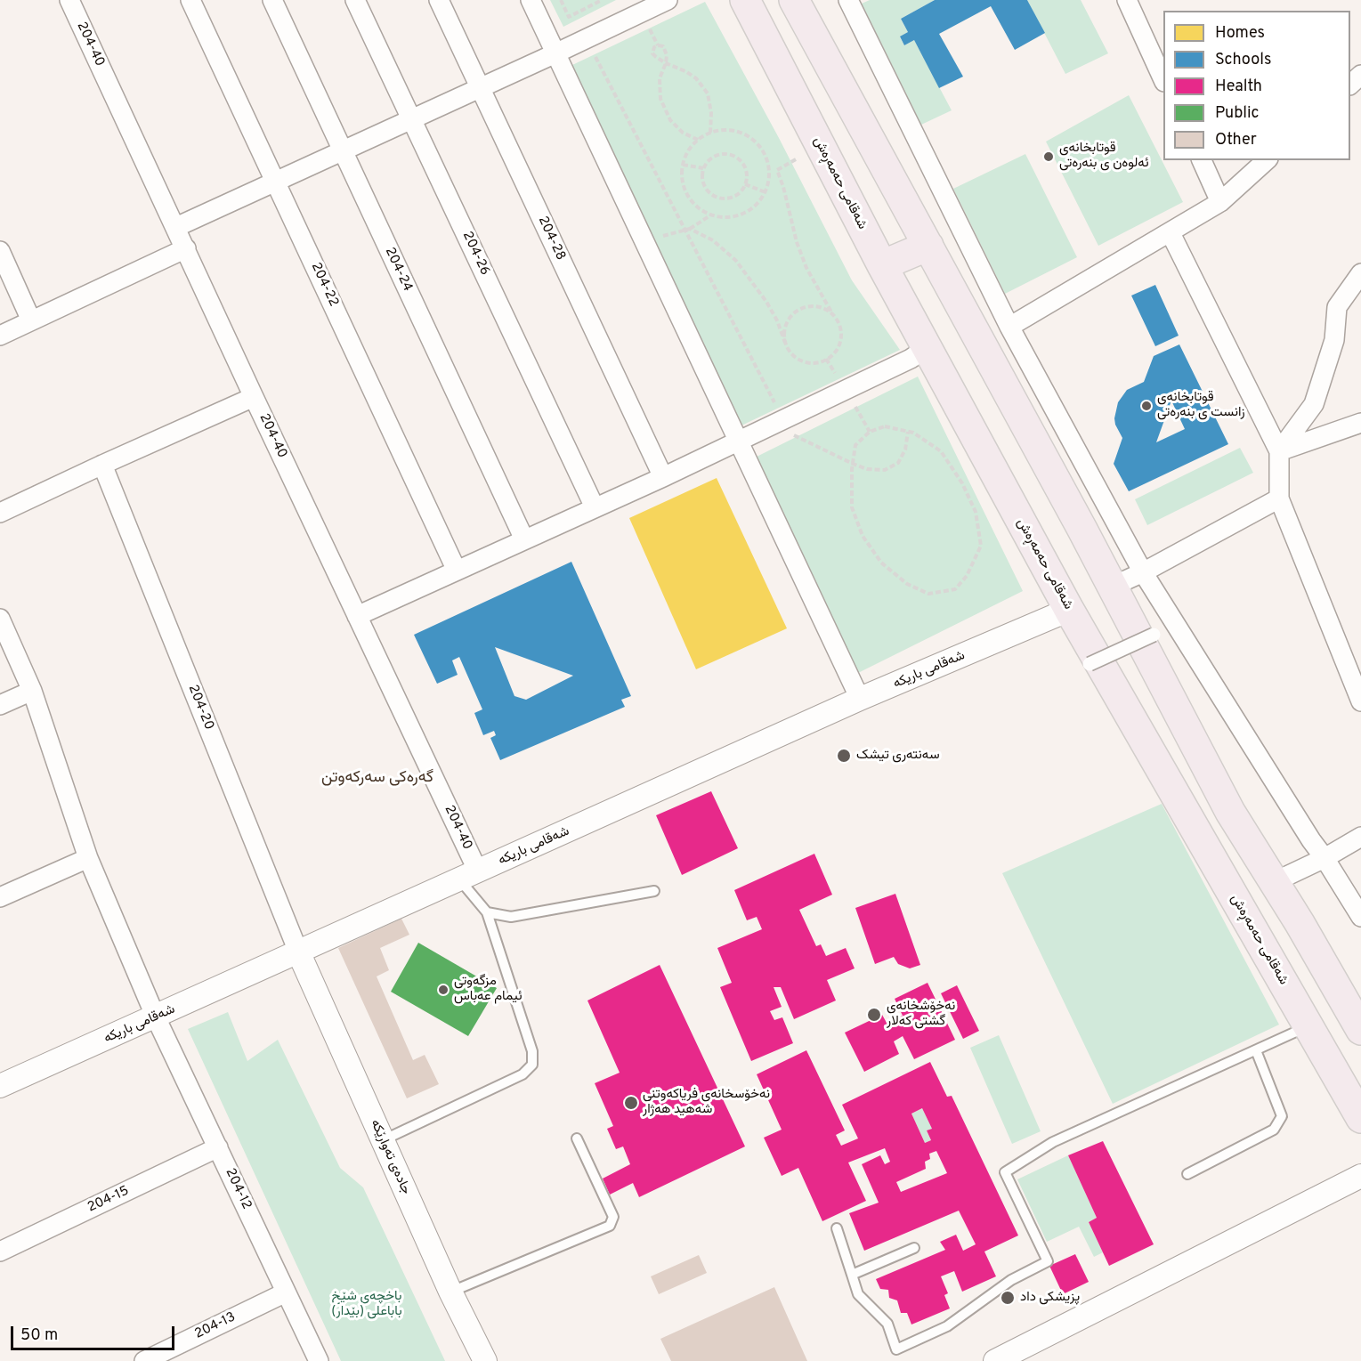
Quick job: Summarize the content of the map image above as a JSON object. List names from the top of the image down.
{
  "streets": {
    "highway": ["شەقامی حەمەڕەش"],
    "street": [
      "204-40",
      "204-28",
      "204-26",
      "204-24",
      "204-22",
      "شەقامی باریکە",
      "204-20",
      "جادەی تەوارێکە",
      "204-12",
      "204-15",
      "204-13"
    ]
  },
  "crossings": [
    ["204-40", "شەقامی باریکە"],
    ["شەقامی حەمەڕەش", "شەقامی باریکە"],
    ["شەقامی باریکە", "204-20"],
    ["شەقامی باریکە", "جادەی تەوارێکە"],
    ["شەقامی باریکە", "204-12"],
    ["204-20", "جادەی تەوارێکە"],
    ["204-12", "204-15"],
    ["204-12", "204-13"]
  ],
  "districts": ["گەرەکی سەرکەوتن"],
  "parks": ["باخچەی شێخ باباعلی (بێدار)"],
  "places": [
    "قوتابخانەی ئەلوەن ی بنەرەتی",
    "قوتابخانەی زانست ی بنەرەتی",
    "سەنتەری تیشک",
    "مزگەوتی ئیمام عەباس",
    "نەخۆشخانەی گشتی کەلار",
    "نەخۆسخانەی فریاکەوتنی شەهید هەژار",
    "پزیشکی داد"
  ],
  "legend": [
    "Homes",
    "Schools",
    "Health",
    "Public",
    "Other"
  ],
  "scale_bar": "50 m"
}
